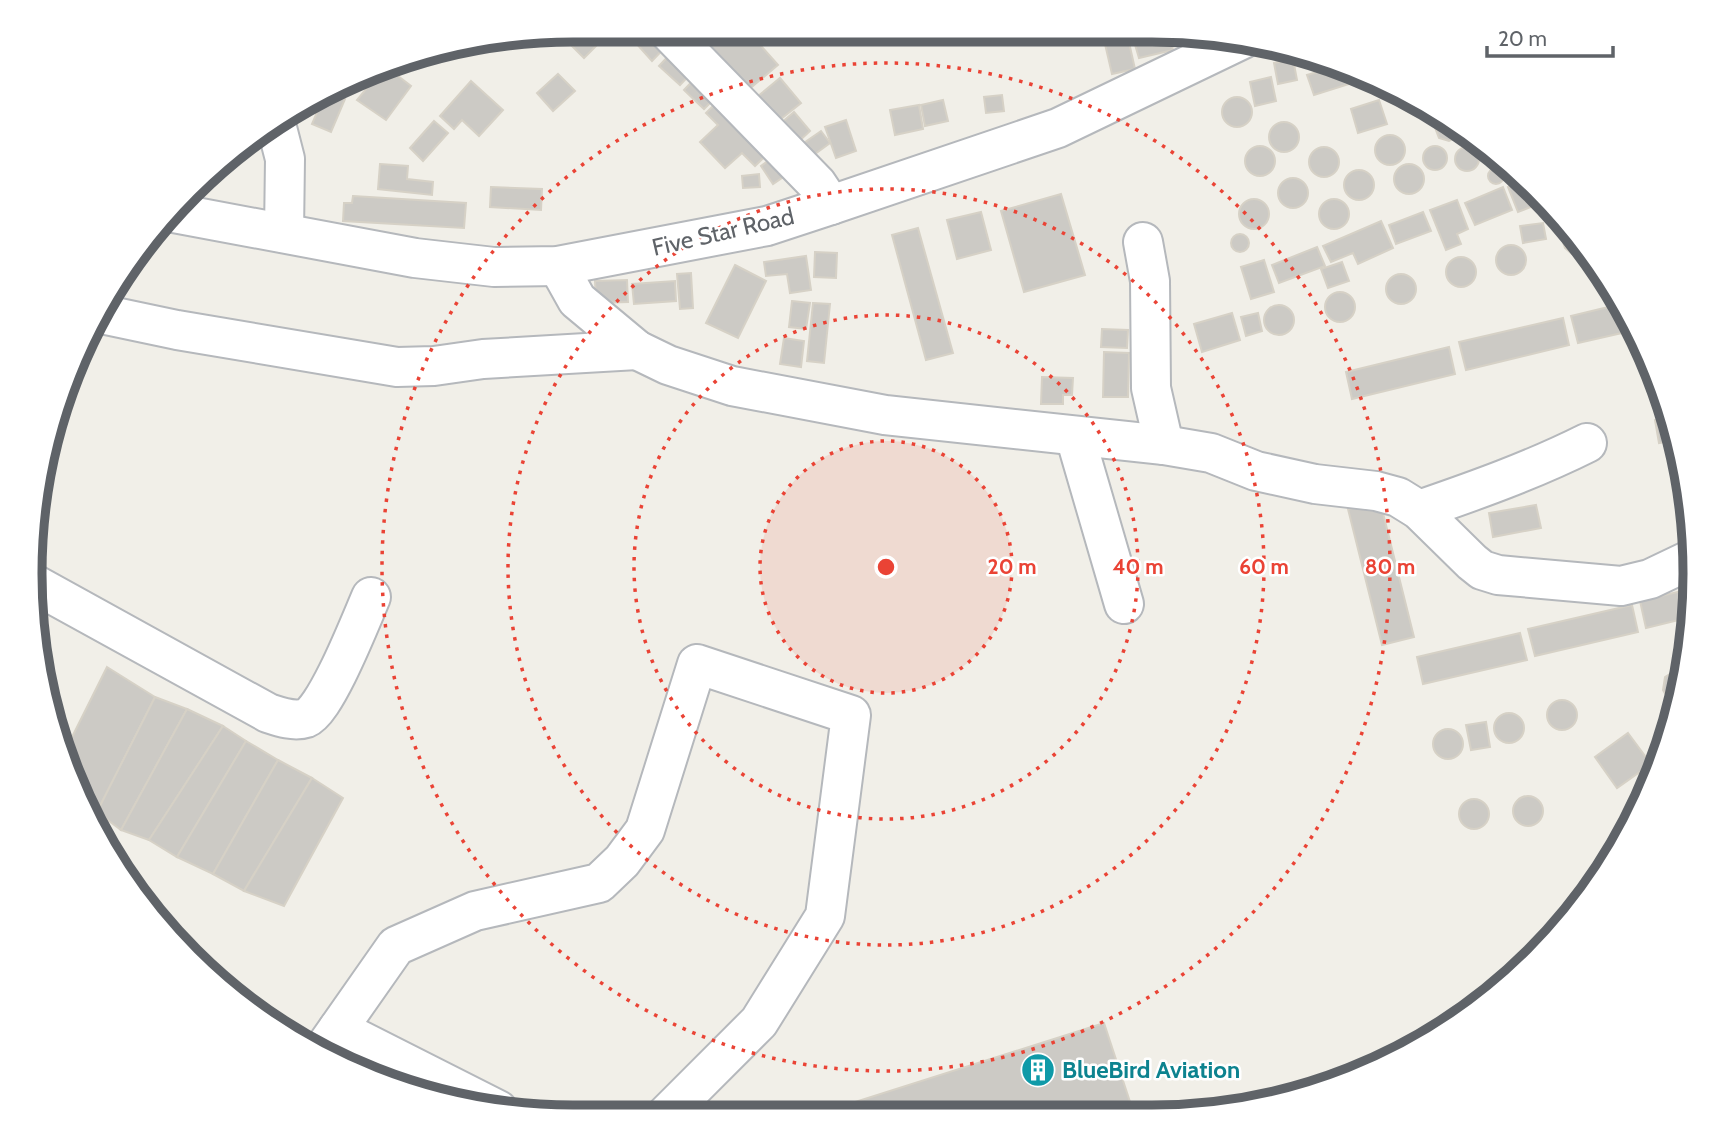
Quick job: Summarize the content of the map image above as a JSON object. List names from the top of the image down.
{
  "streets": {
    "street": ["Five Star Road"]
  },
  "places": {
    "building": ["BlueBird Aviation"]
  },
  "scale_bar": "20 m",
  "rings": [
    "20 m",
    "40 m",
    "60 m",
    "80 m"
  ]
}
